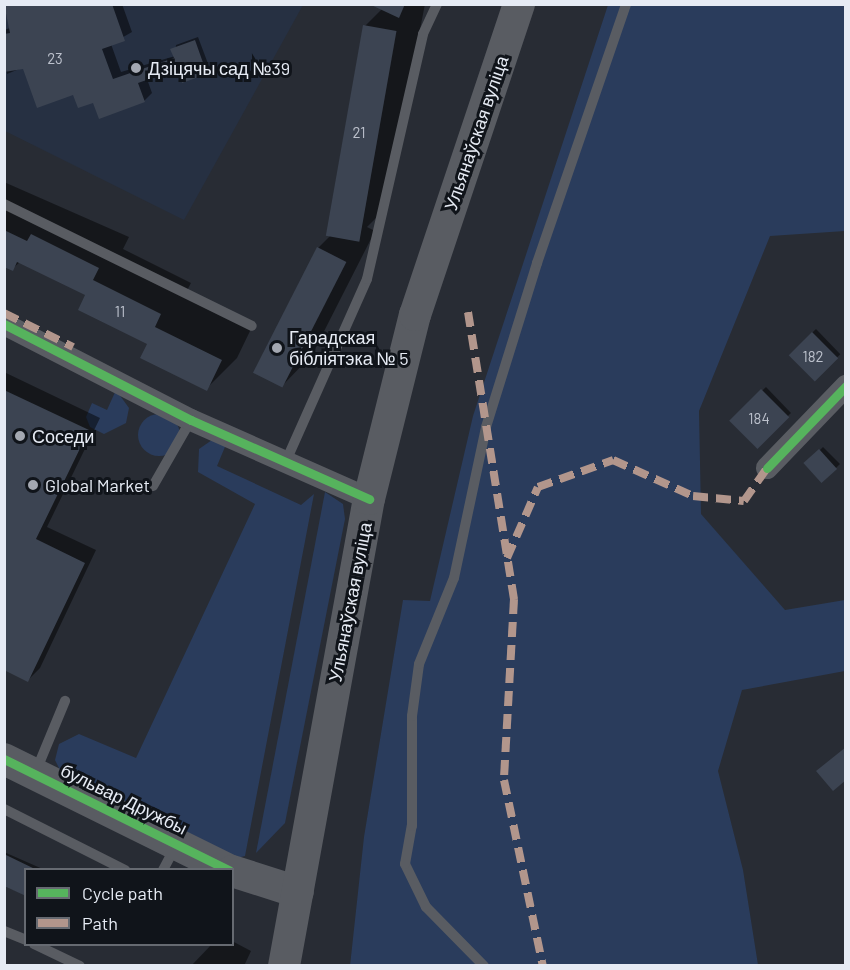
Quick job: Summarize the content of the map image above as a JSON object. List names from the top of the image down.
{
  "streets": {
    "main road": ["Ульянаўская вуліца", "бульвар Дружбы"]
  },
  "crossings": [
    ["Ульянаўская вуліца", "бульвар Дружбы"]
  ],
  "places": [
    "Дзіцячы сад №39",
    "Гарадская бібліятэка № 5",
    "Соседи",
    "Global Market"
  ],
  "house_numbers": [
    "23",
    "21",
    "11",
    "182",
    "184"
  ],
  "legend": ["Cycle path", "Path"]
}
